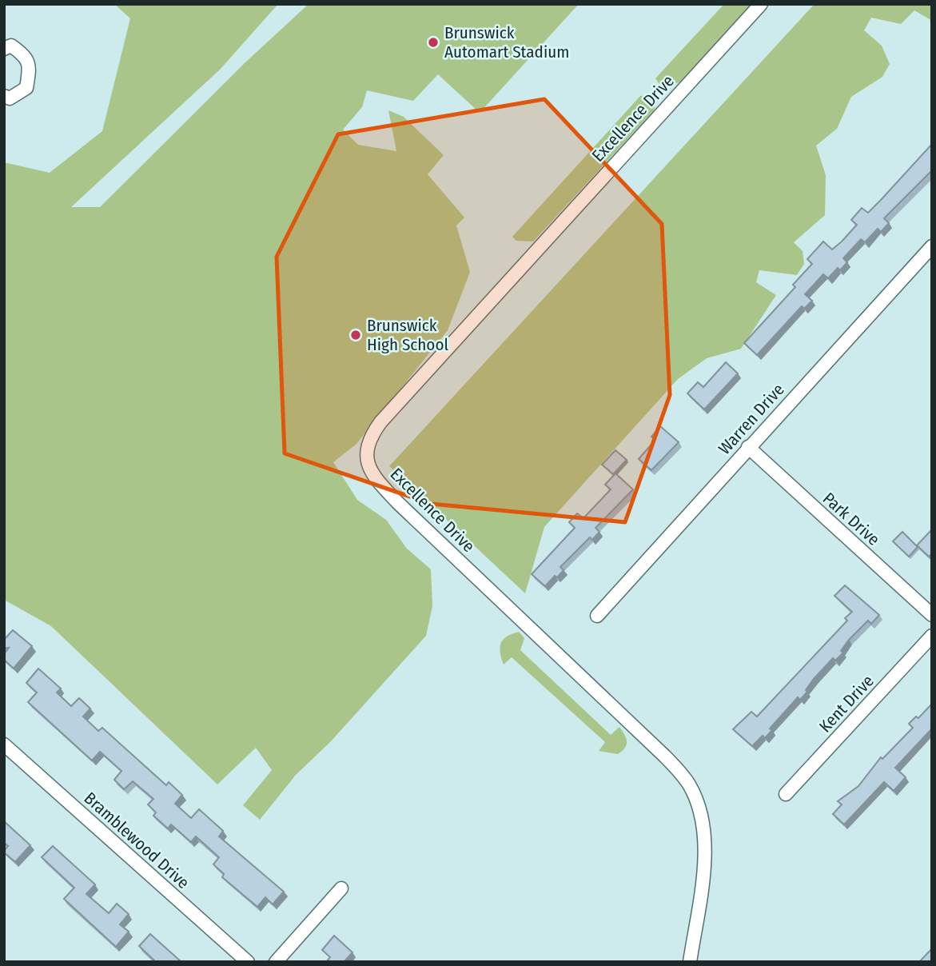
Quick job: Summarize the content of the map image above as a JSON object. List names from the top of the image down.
{
  "streets": {
    "street": [
      "Excellence Drive",
      "Warren Drive",
      "Park Drive",
      "Kent Drive",
      "Bramblewood Drive"
    ]
  },
  "crossings": [
    ["Warren Drive", "Park Drive"]
  ],
  "places": ["Brunswick Automart Stadium", "Brunswick High School"]
}
